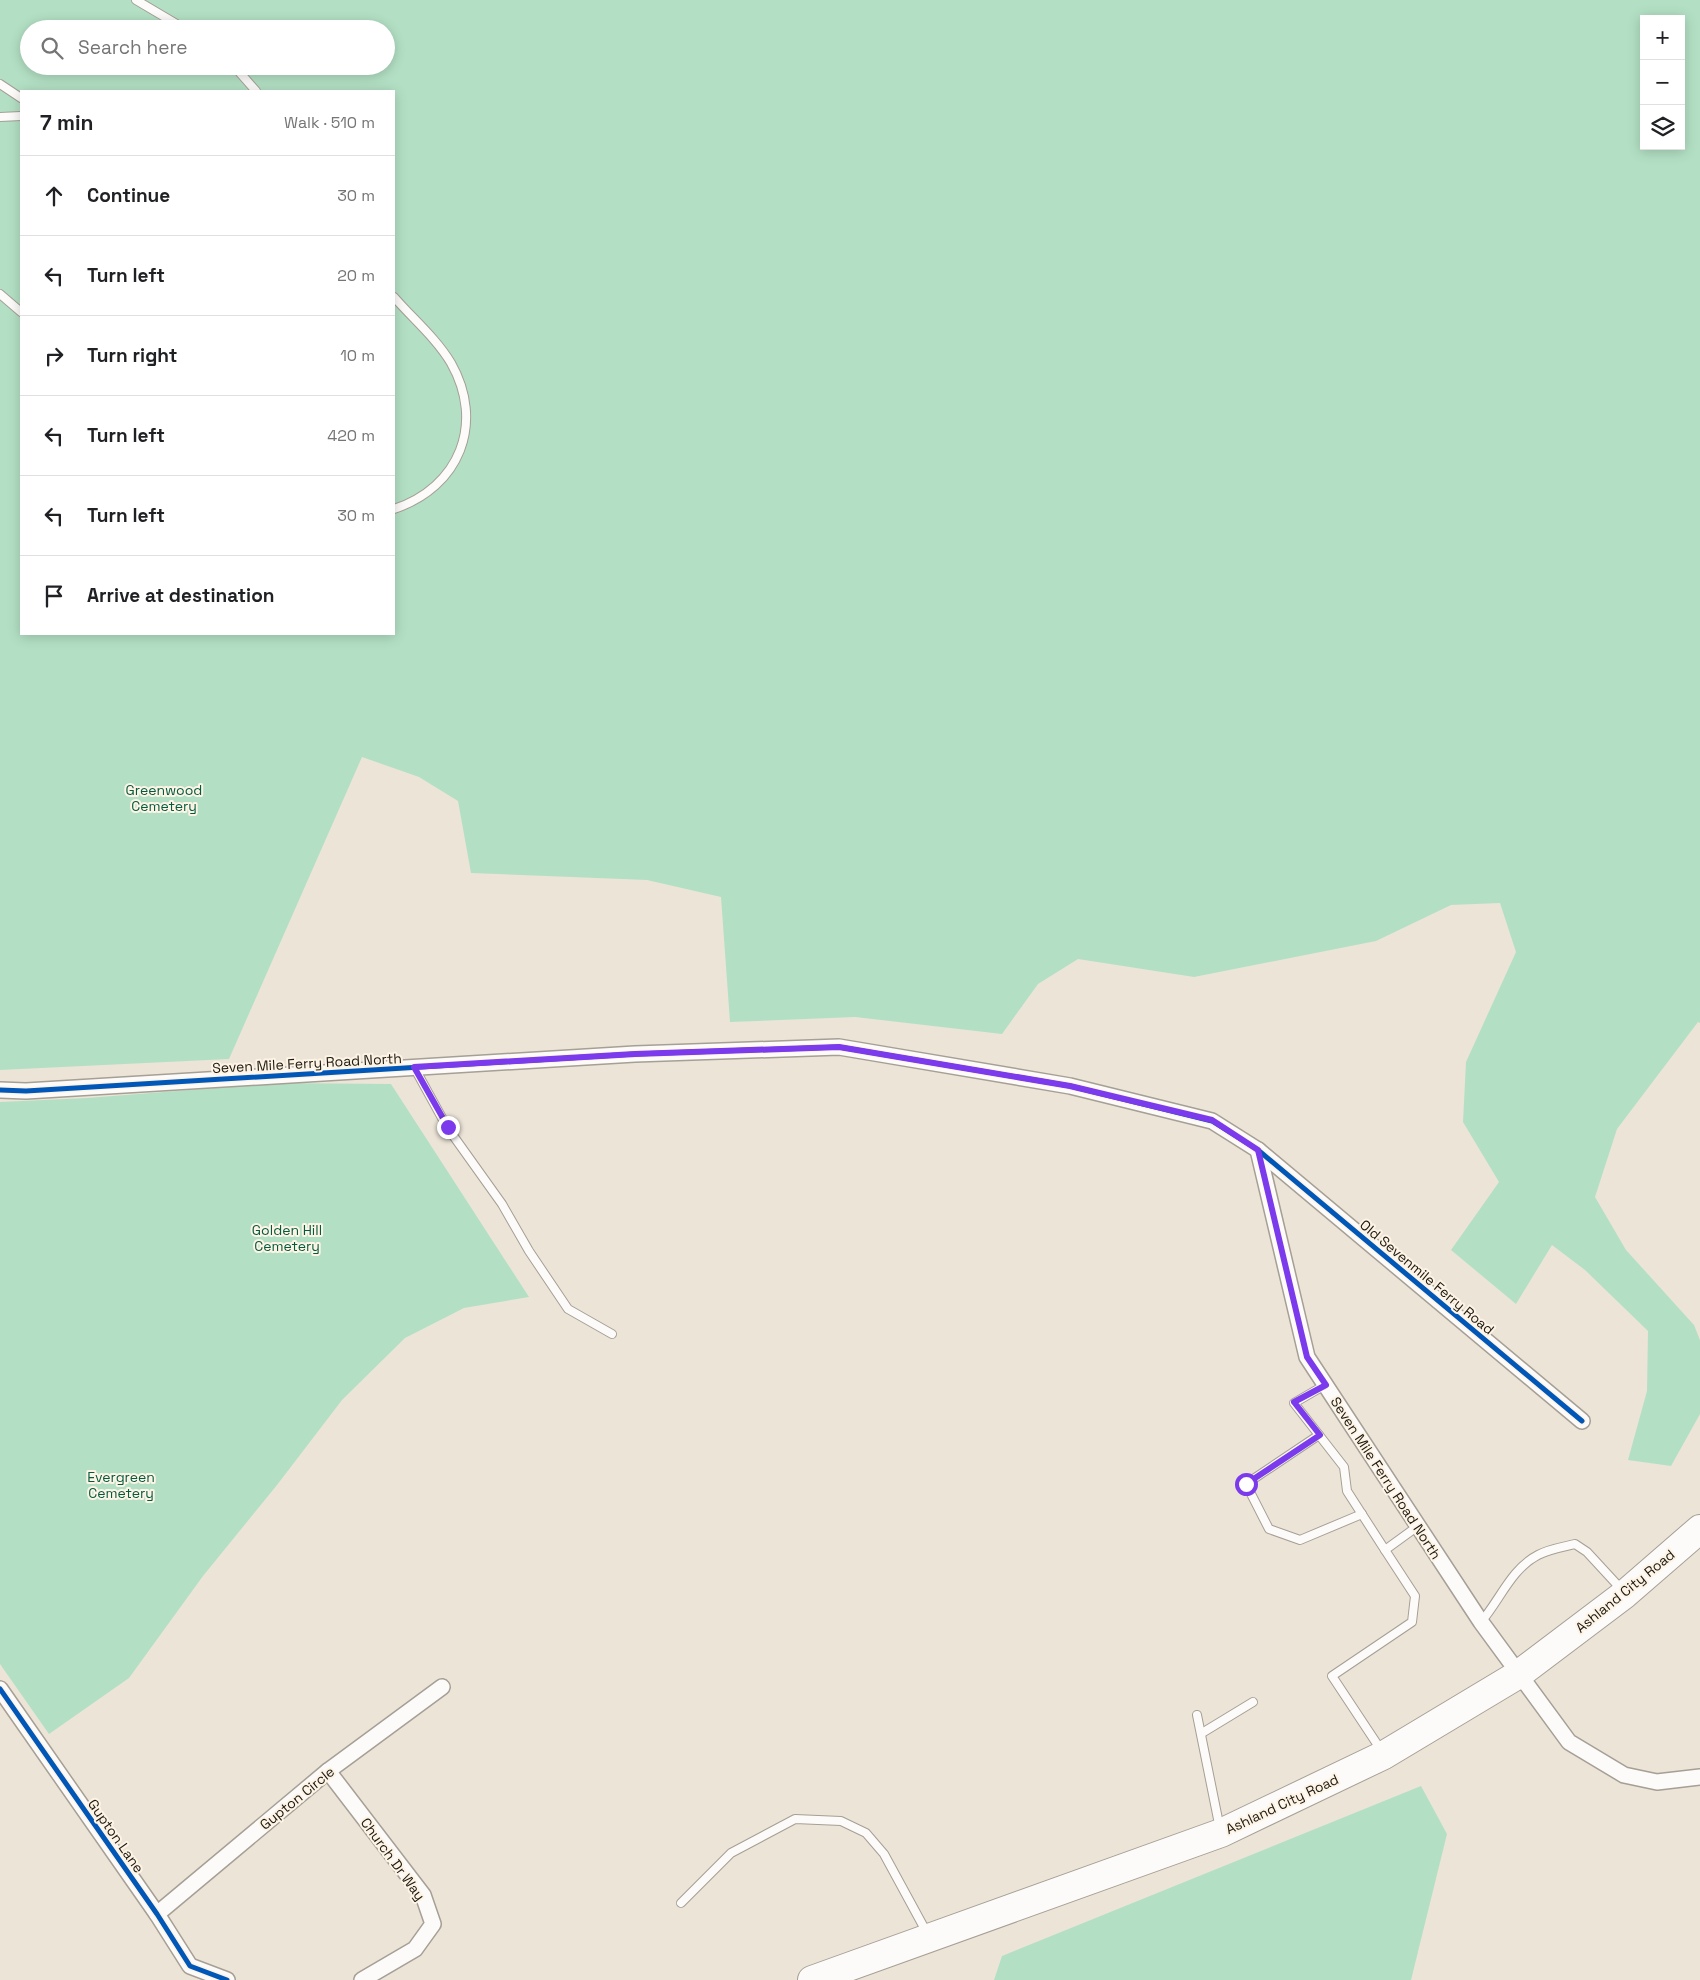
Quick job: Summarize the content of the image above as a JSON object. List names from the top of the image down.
{
  "streets": {
    "highway": ["Ashland City Road"],
    "street": [
      "Seven Mile Ferry Road North",
      "Old Sevenmile Ferry Road",
      "Gupton Circle",
      "Gupton Lane",
      "Church Dr Way"
    ]
  },
  "crossings": [
    ["Seven Mile Ferry Road North", "Old Sevenmile Ferry Road"],
    ["Seven Mile Ferry Road North", "Ashland City Road"],
    ["Gupton Circle", "Gupton Lane"],
    ["Gupton Circle", "Church Dr Way"]
  ],
  "parks": ["Greenwood Cemetery", "Golden Hill Cemetery", "Evergreen Cemetery"],
  "page": {
    "map_buttons": ["+", "−"],
    "search": "Search here",
    "heading": ["7 min", "Walk · 510 m"],
    "list": [
      ["Continue", "30 m"],
      ["Turn left", "20 m"],
      ["Turn right", "10 m"],
      ["Turn left", "420 m"],
      ["Turn left", "30 m"],
      "Arrive at destination"
    ]
  }
}
